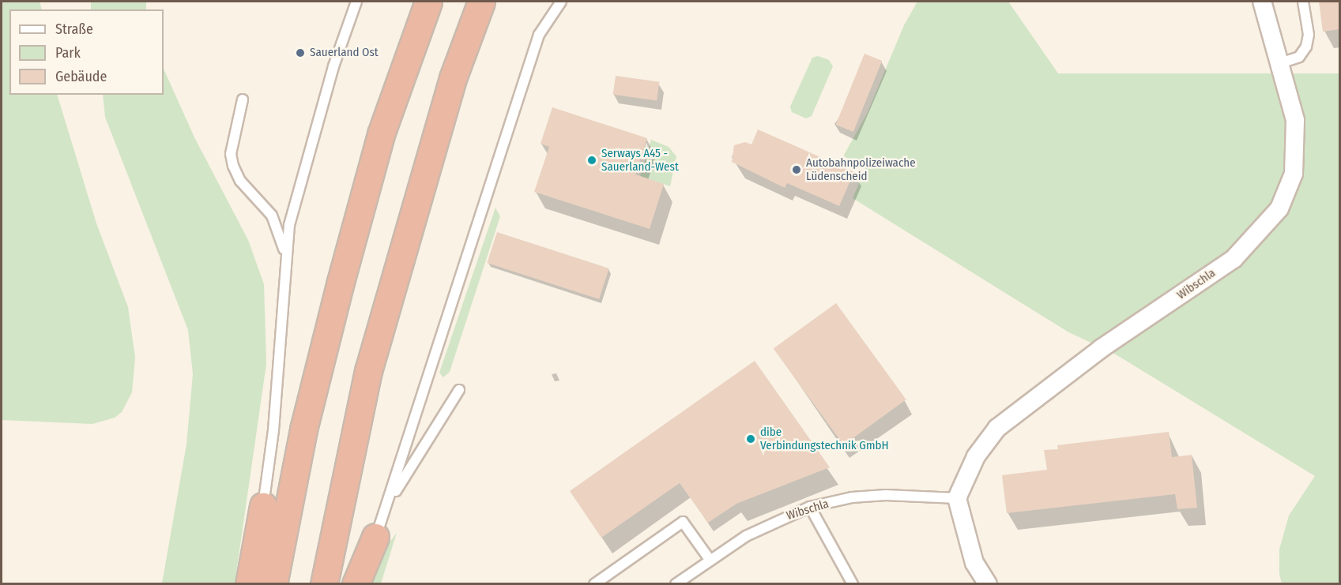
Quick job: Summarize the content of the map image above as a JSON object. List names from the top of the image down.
{
  "streets": {
    "street": ["Wibschla"]
  },
  "places": [
    "Sauerland Ost",
    "Serways A45 - Sauerland-West",
    "Autobahnpolizeiwache Lüdenscheid",
    "dibe Verbindungstechnik GmbH"
  ],
  "legend": ["Straße", "Park", "Gebäude"]
}
